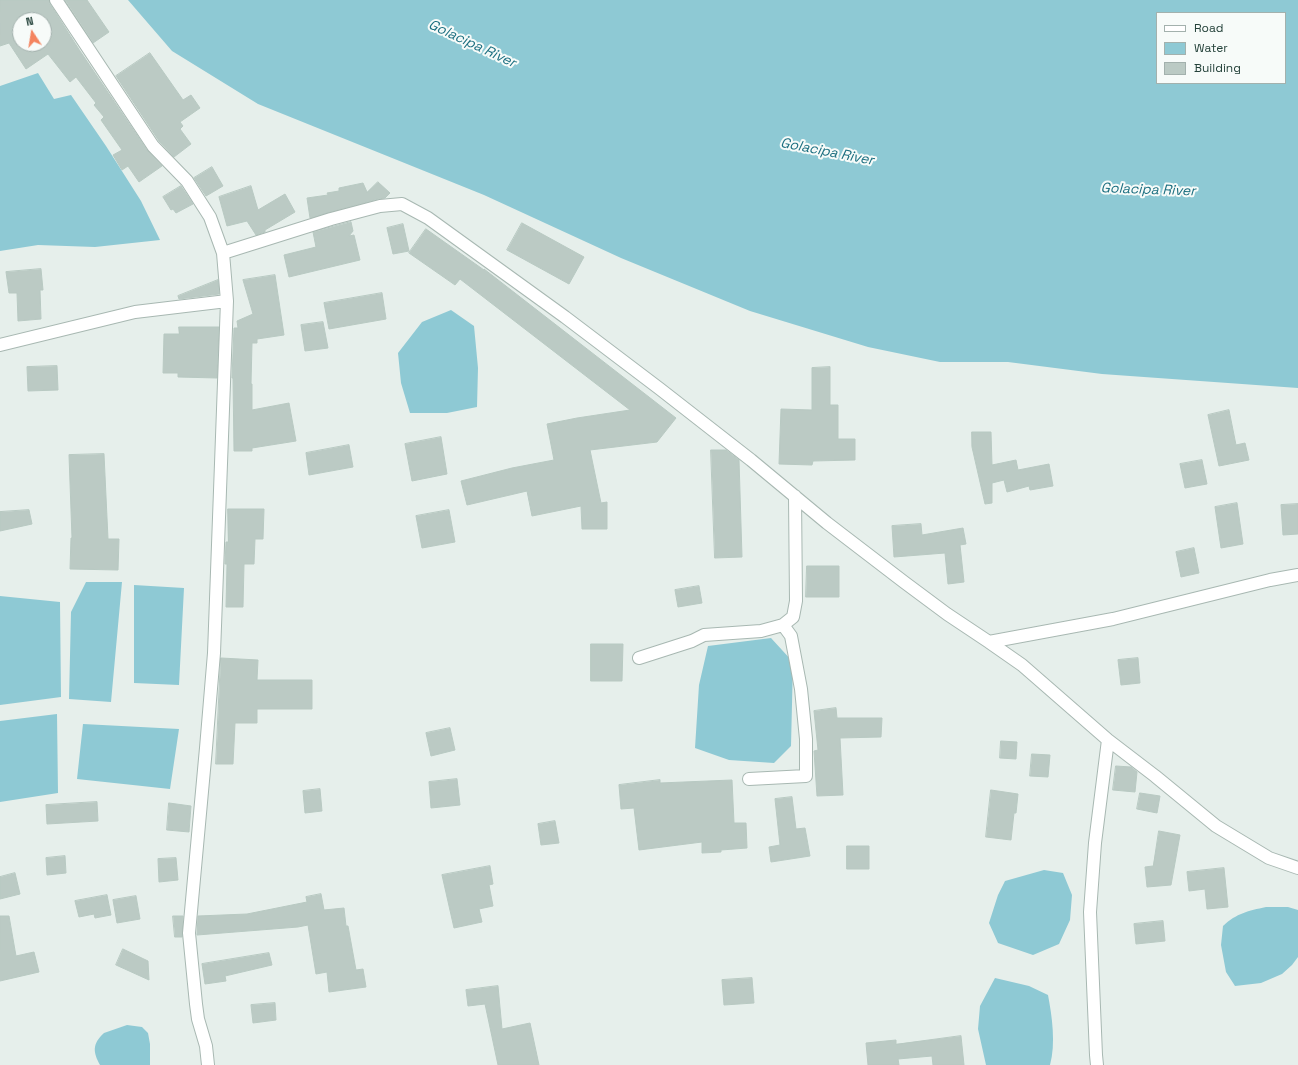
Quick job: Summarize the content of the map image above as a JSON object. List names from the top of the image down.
{
  "water": ["Golacipa River"],
  "legend": ["Road", "Water", "Building"],
  "north": "top"
}
